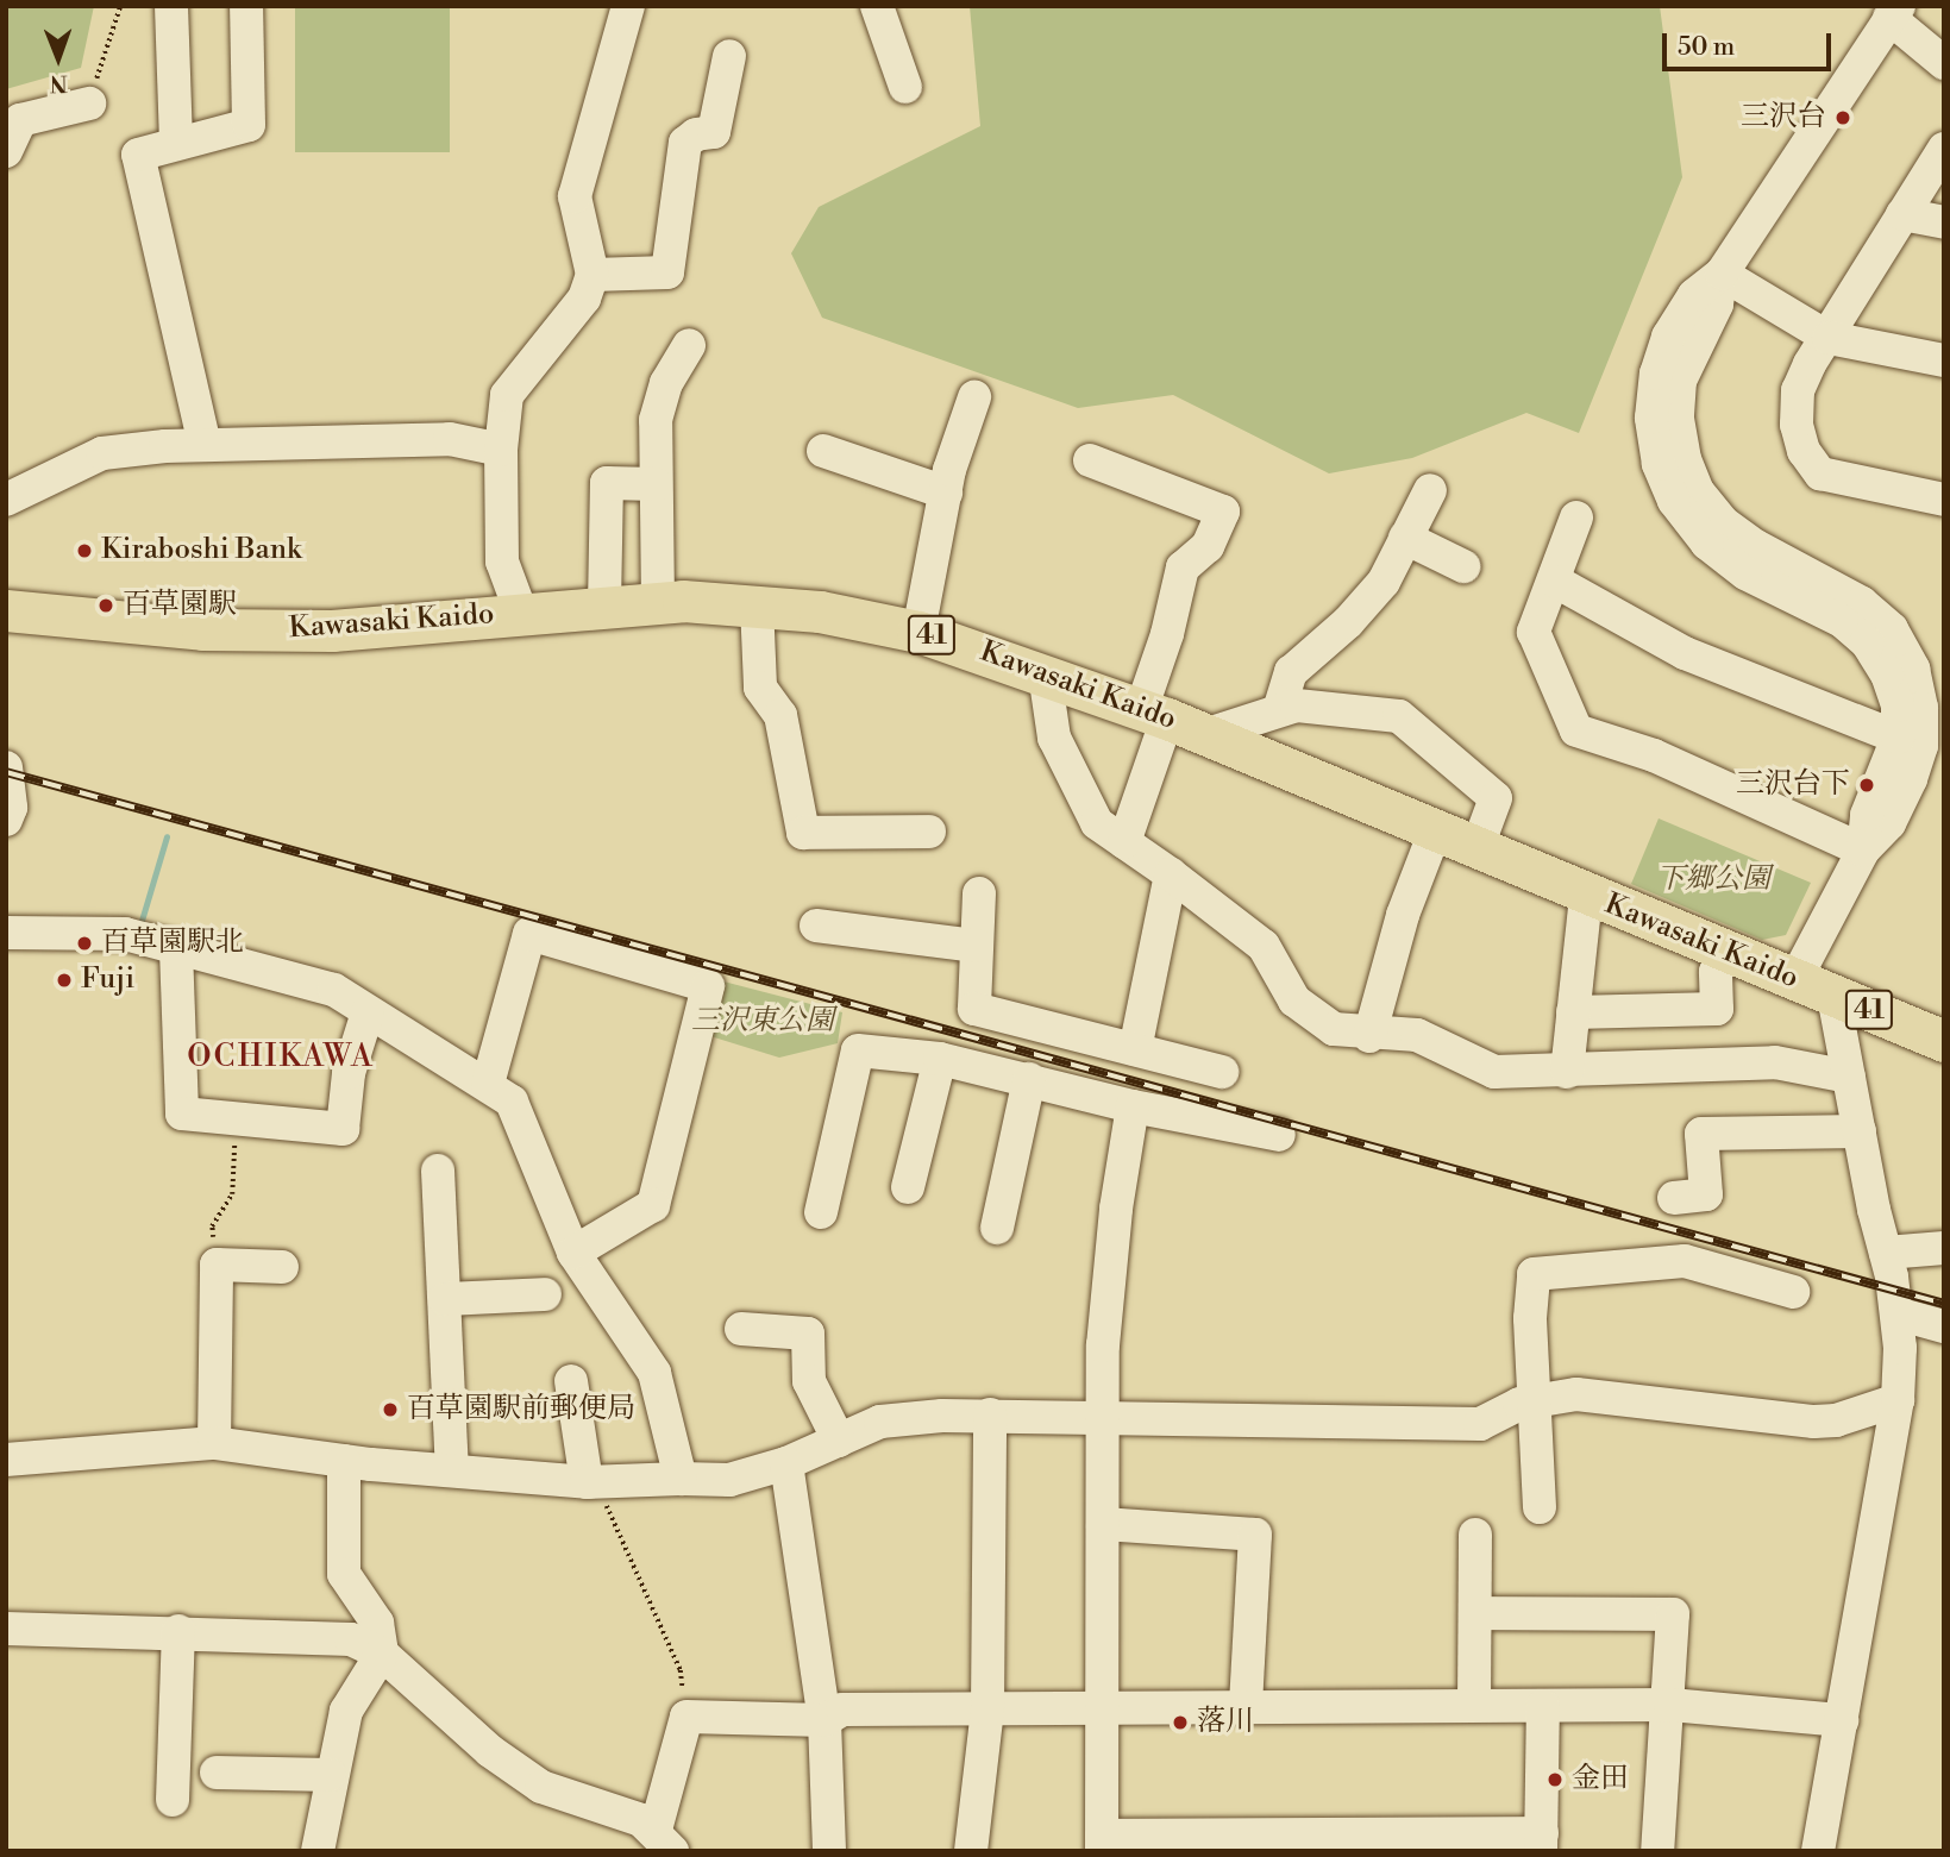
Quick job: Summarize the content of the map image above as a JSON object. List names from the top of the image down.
{
  "streets": {
    "main road": ["Kawasaki Kaido", "41"]
  },
  "districts": ["OCHIKAWA"],
  "parks": ["下郷公園", "三沢東公園"],
  "places": [
    "三沢台",
    "Kiraboshi Bank",
    "百草園駅",
    "三沢台下",
    "百草園駅北",
    "Fuji",
    "百草園駅前郵便局",
    "落川",
    "金田"
  ],
  "scale_bar": "50 m",
  "north": "bottom"
}
